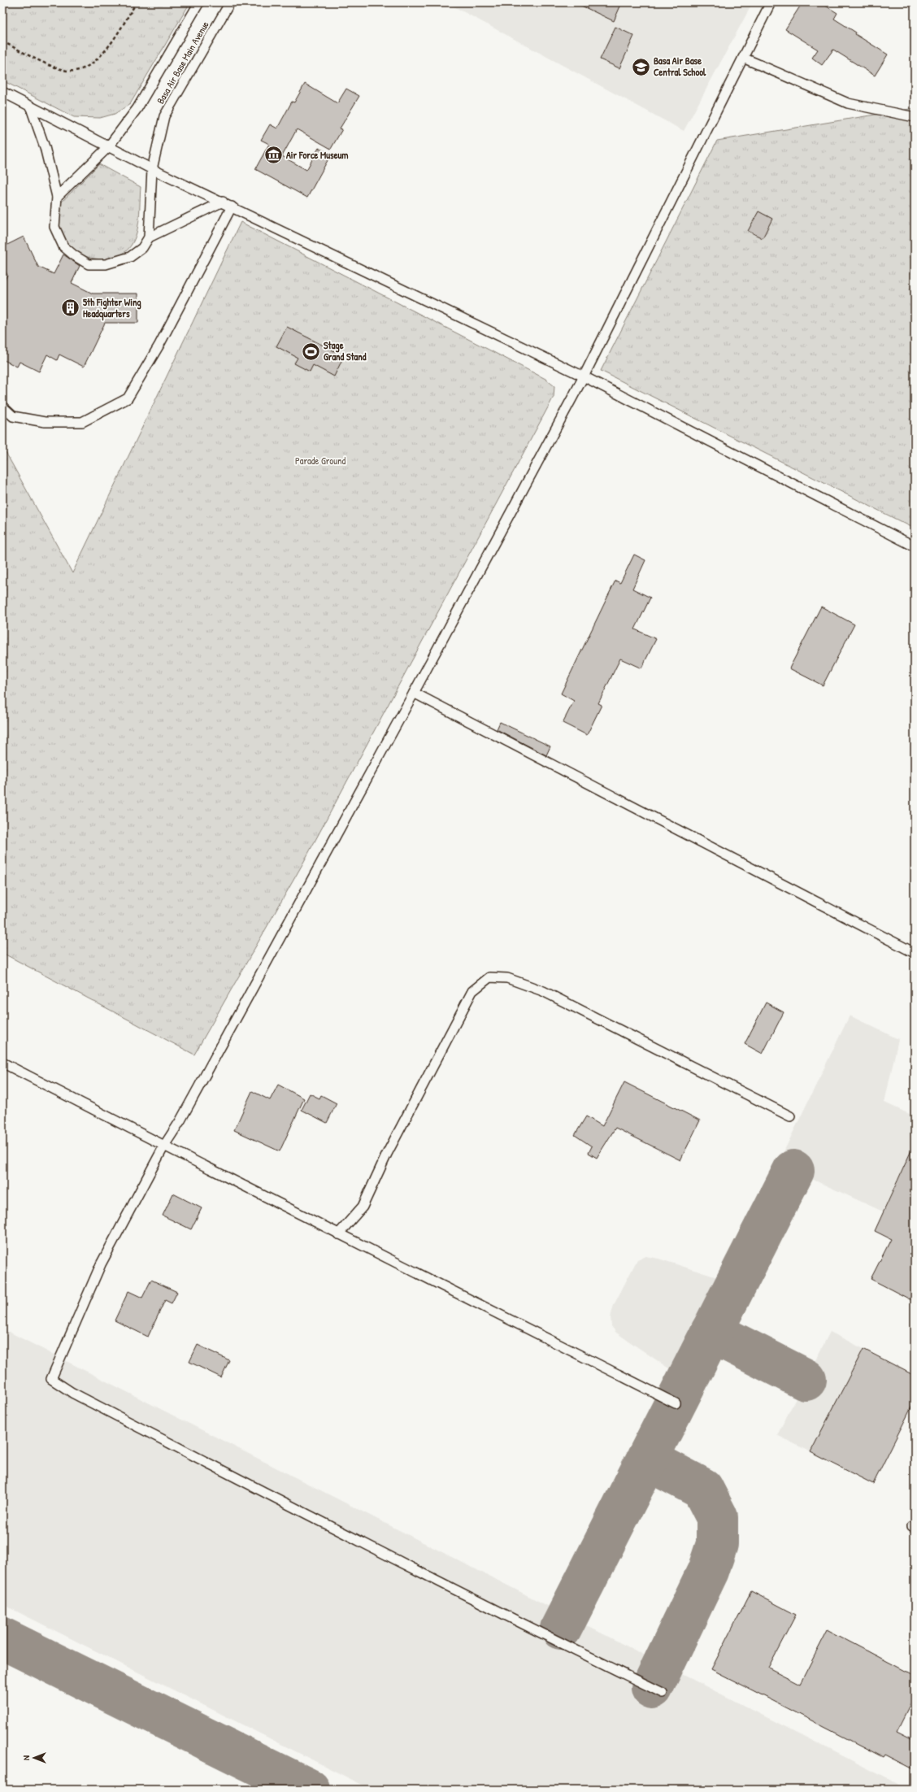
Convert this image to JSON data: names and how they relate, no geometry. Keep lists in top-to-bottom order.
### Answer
{
  "streets": {
    "lane": ["Basa Air Base Main Avenue"]
  },
  "parks": ["Parade Ground"],
  "places": {
    "school or university": ["Basa Air Base Central School"],
    "museum": ["Air Force Museum"],
    "building": ["5th Fighter Wing Headquarters"],
    "sports": ["Stage Grand Stand"]
  },
  "north": "left"
}
